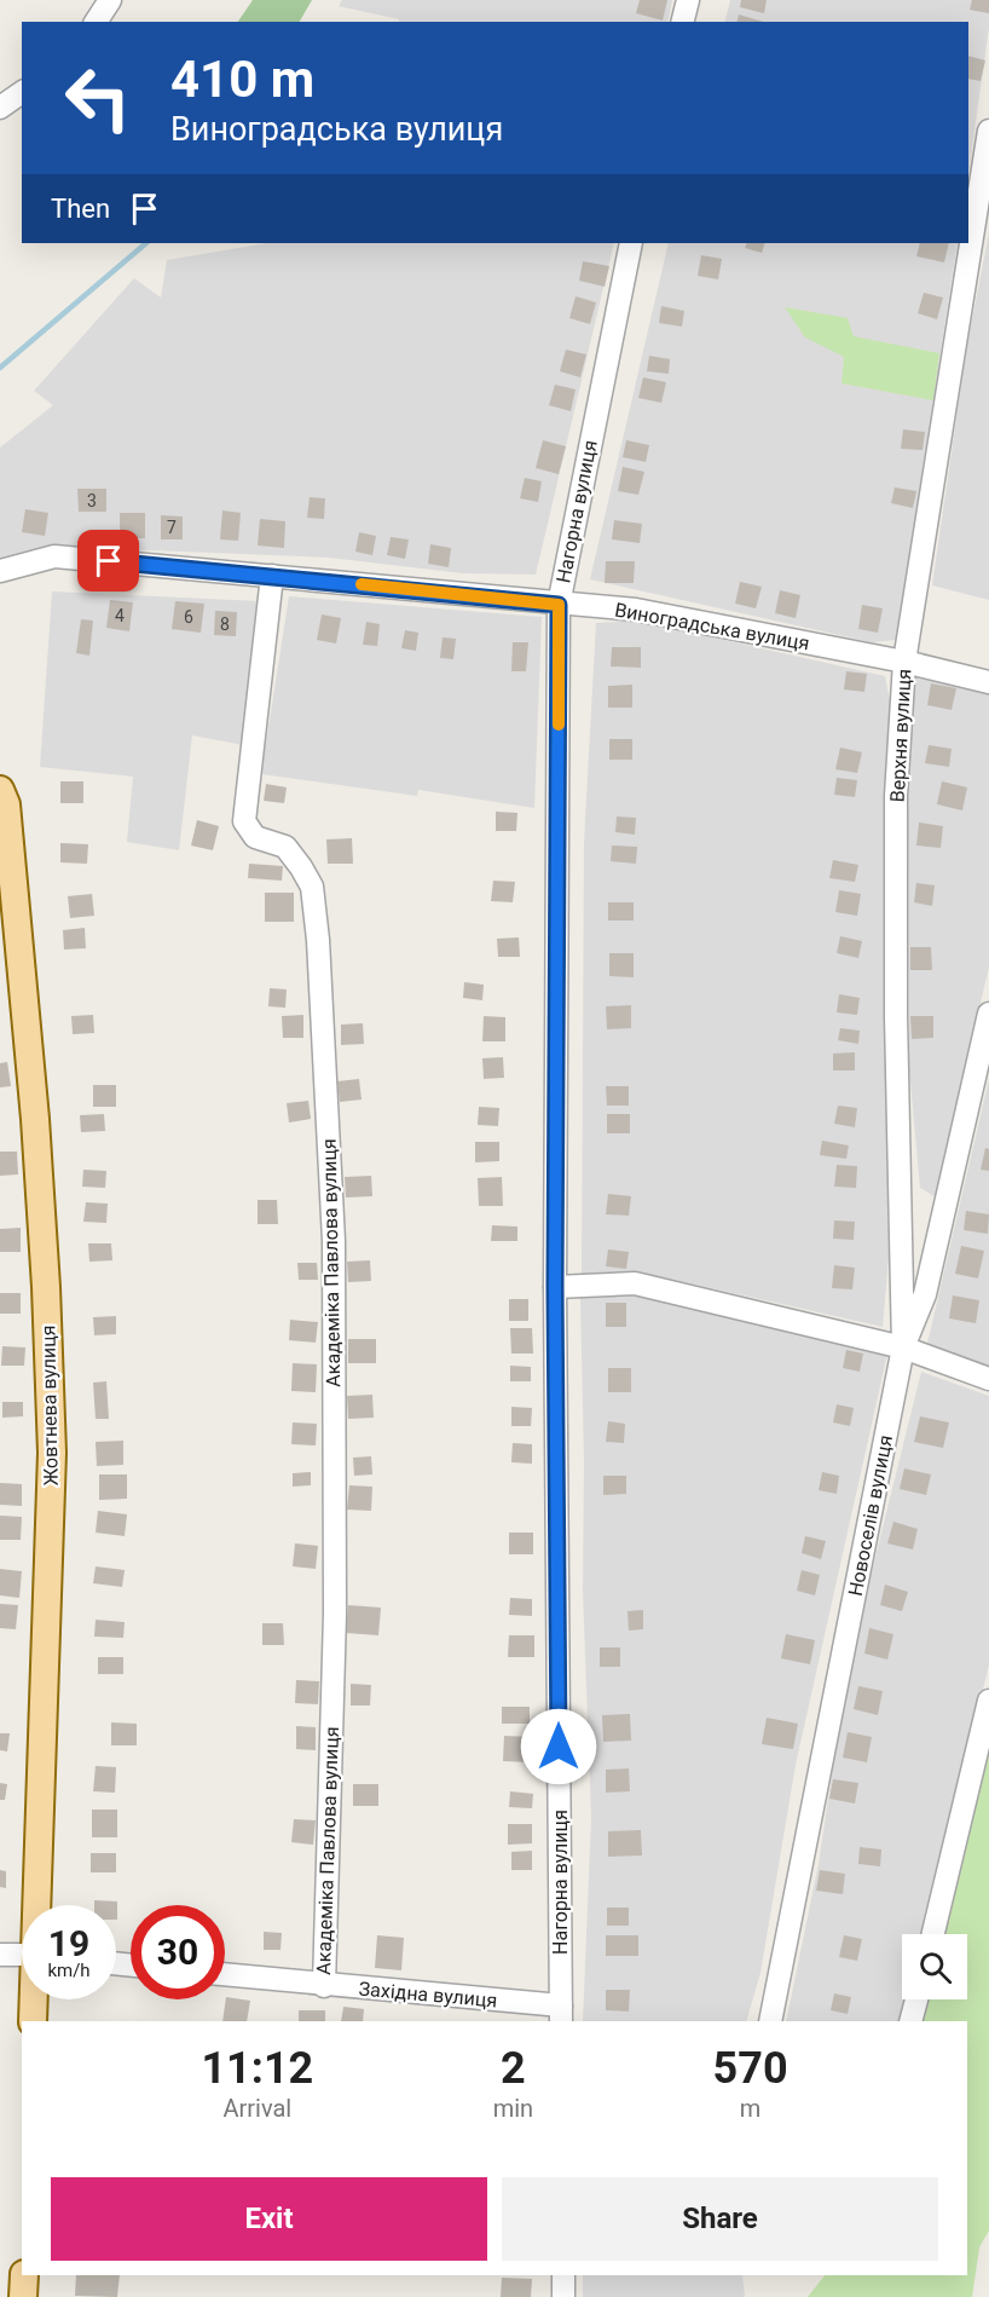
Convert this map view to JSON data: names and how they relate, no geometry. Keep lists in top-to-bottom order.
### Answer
{
  "streets": {
    "main road": ["Жовтнева вулиця"],
    "street": [
      "Нагорна вулиця",
      "Виноградська вулиця",
      "Верхня вулиця",
      "Академіка Павлова вулиця",
      "Новоселів вулиця",
      "Західна вулиця"
    ]
  },
  "crossings": [
    ["Нагорна вулиця", "Виноградська вулиця"],
    ["Нагорна вулиця", "Західна вулиця"],
    ["Виноградська вулиця", "Верхня вулиця"],
    ["Виноградська вулиця", "Академіка Павлова вулиця"],
    ["Верхня вулиця", "Новоселів вулиця"],
    ["Академіка Павлова вулиця", "Західна вулиця"]
  ],
  "house_numbers": [
    "3",
    "7",
    "4",
    "6",
    "8"
  ],
  "page": {
    "turn": ["410 m", "Виноградська вулиця"],
    "then": "Then",
    "speed": "19 km/h",
    "limit": "30",
    "eta": [
      "11:12",
      "Arrival",
      "2",
      "min",
      "570",
      "m"
    ],
    "buttons": ["Exit", "Share"]
  }
}
